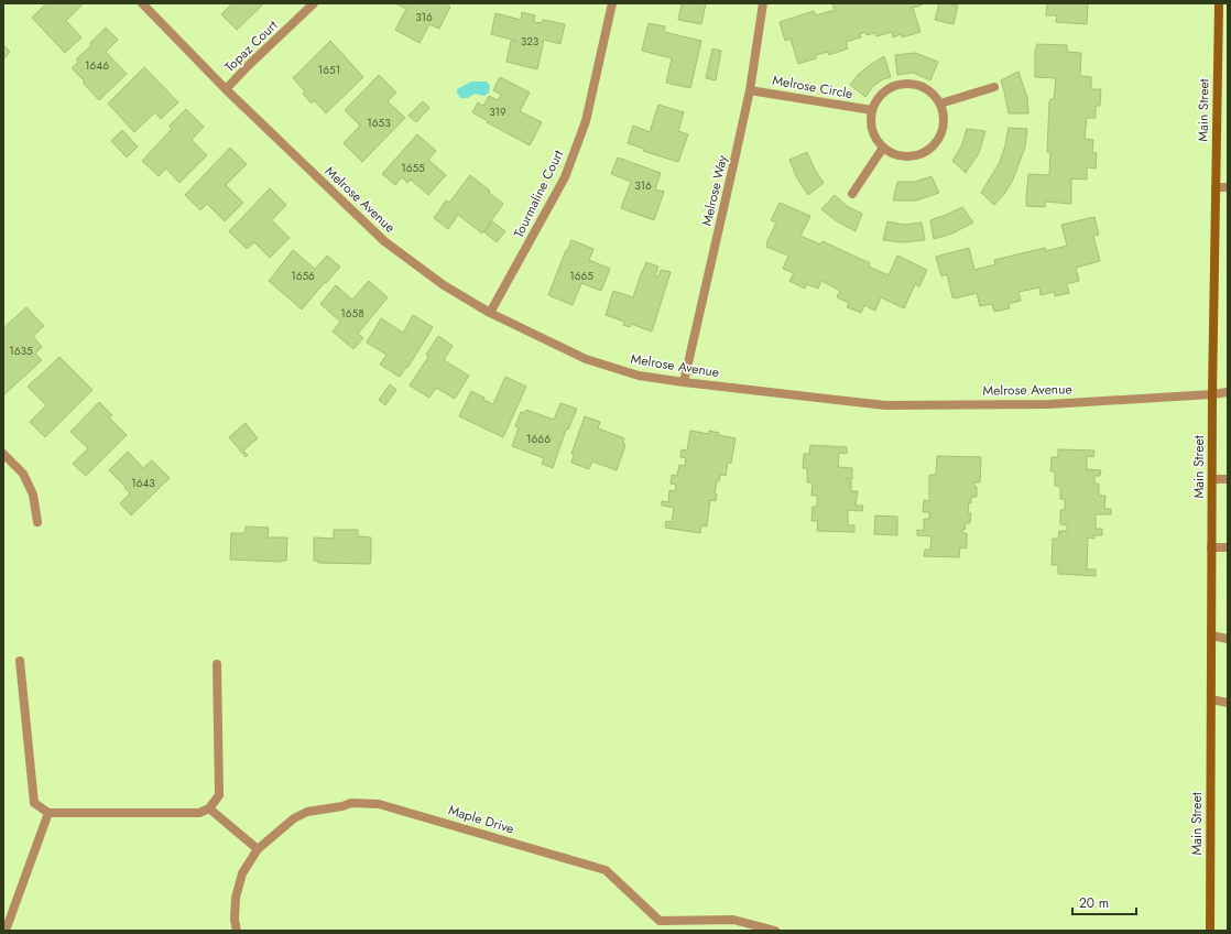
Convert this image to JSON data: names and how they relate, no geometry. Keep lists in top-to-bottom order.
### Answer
{
  "streets": {
    "main road": ["Main Street"],
    "street": [
      "Topaz Court",
      "Melrose Circle",
      "Melrose Way",
      "Tourmaline Court",
      "Melrose Avenue",
      "Maple Drive"
    ]
  },
  "crossings": [
    ["Topaz Court", "Melrose Avenue"],
    ["Melrose Circle", "Melrose Way"],
    ["Main Street", "Melrose Avenue"],
    ["Melrose Way", "Melrose Avenue"],
    ["Tourmaline Court", "Melrose Avenue"]
  ],
  "house_numbers": [
    "316",
    "323",
    "1646",
    "1651",
    "319",
    "1653",
    "1655",
    "316",
    "1656",
    "1665",
    "1658",
    "1635",
    "1666",
    "1643"
  ],
  "scale_bar": "20 m"
}
